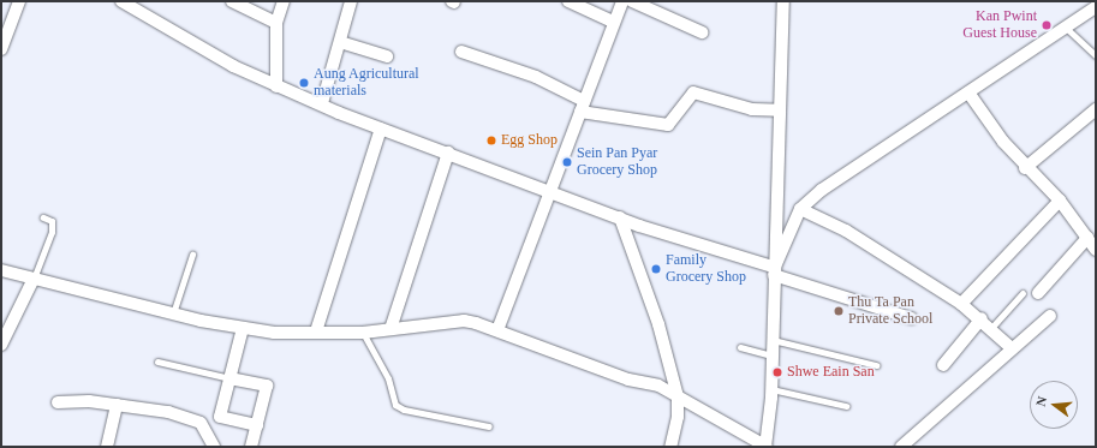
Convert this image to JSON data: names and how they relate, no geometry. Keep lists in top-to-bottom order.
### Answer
{
  "places": [
    "Kan Pwint Guest House",
    "Aung Agricultural materials",
    "Egg Shop",
    "Sein Pan Pyar Grocery Shop",
    "Family Grocery Shop",
    "Thu Ta Pan Private School",
    "Shwe Eain San"
  ],
  "north": "left"
}
